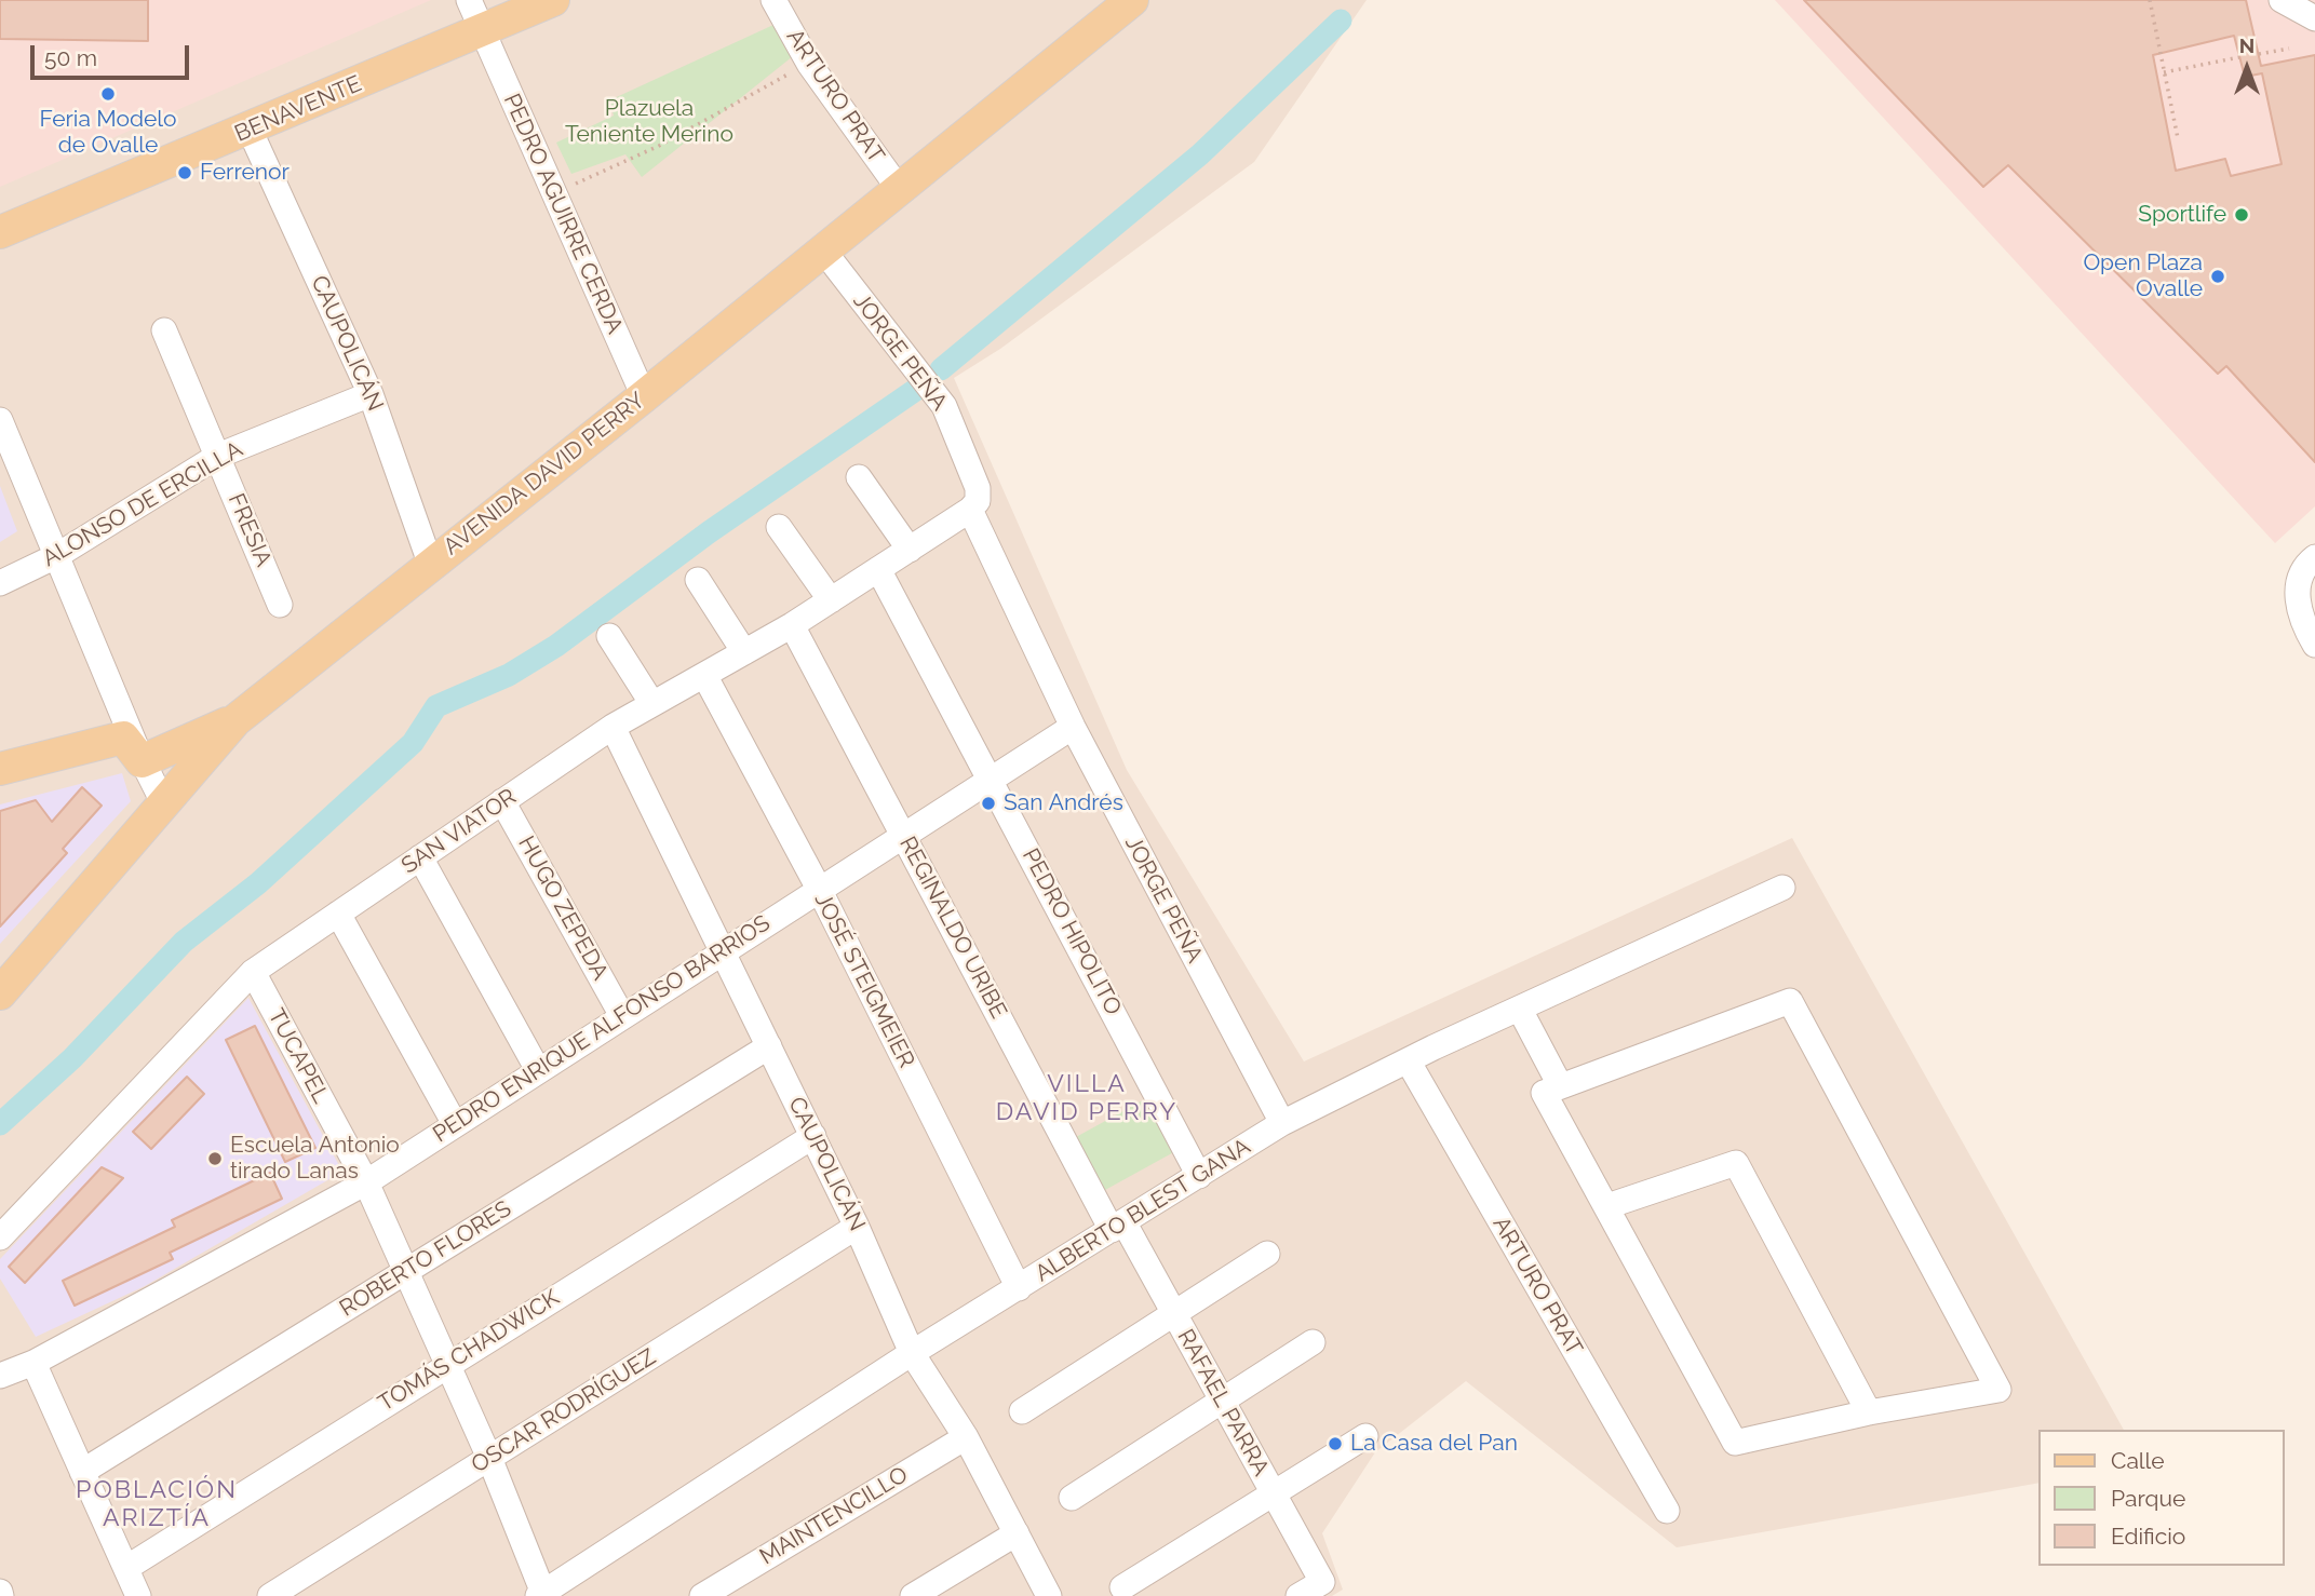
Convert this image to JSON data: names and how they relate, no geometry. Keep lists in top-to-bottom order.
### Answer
{
  "streets": {
    "main road": ["BENAVENTE", "AVENIDA DAVID PERRY"],
    "street": [
      "ARTURO PRAT",
      "PEDRO AGUIRRE CERDA",
      "CAUPOLICÁN",
      "JORGE PEÑA",
      "ALONSO DE ERCILLA",
      "FRESIA",
      "SAN VIATOR",
      "HUGO ZEPEDA",
      "REGINALDO URIBE",
      "PEDRO HIPOLITO",
      "JOSÉ STEIGMEIER",
      "PEDRO ENRIQUE ALFONSO BARRIOS",
      "TUCAPEL",
      "ALBERTO BLEST GANA",
      "ROBERTO FLORES",
      "TOMÁS CHADWICK",
      "RAFAEL PARRA",
      "OSCAR RODRÍGUEZ",
      "MAINTENCILLO"
    ]
  },
  "crossings": [
    ["ARTURO PRAT", "AVENIDA DAVID PERRY"],
    ["ARTURO PRAT", "ALBERTO BLEST GANA"],
    ["BENAVENTE", "PEDRO AGUIRRE CERDA"],
    ["BENAVENTE", "CAUPOLICÁN"],
    ["PEDRO AGUIRRE CERDA", "AVENIDA DAVID PERRY"],
    ["CAUPOLICÁN", "AVENIDA DAVID PERRY"],
    ["CAUPOLICÁN", "ALONSO DE ERCILLA"],
    ["CAUPOLICÁN", "SAN VIATOR"],
    ["CAUPOLICÁN", "PEDRO ENRIQUE ALFONSO BARRIOS"],
    ["CAUPOLICÁN", "ALBERTO BLEST GANA"],
    ["CAUPOLICÁN", "ROBERTO FLORES"],
    ["CAUPOLICÁN", "TOMÁS CHADWICK"],
    ["CAUPOLICÁN", "OSCAR RODRÍGUEZ"],
    ["CAUPOLICÁN", "MAINTENCILLO"],
    ["JORGE PEÑA", "AVENIDA DAVID PERRY"],
    ["JORGE PEÑA", "SAN VIATOR"],
    ["JORGE PEÑA", "PEDRO ENRIQUE ALFONSO BARRIOS"],
    ["JORGE PEÑA", "ALBERTO BLEST GANA"],
    ["ALONSO DE ERCILLA", "FRESIA"],
    ["SAN VIATOR", "HUGO ZEPEDA"],
    ["SAN VIATOR", "REGINALDO URIBE"],
    ["SAN VIATOR", "PEDRO HIPOLITO"],
    ["SAN VIATOR", "JOSÉ STEIGMEIER"],
    ["SAN VIATOR", "TUCAPEL"],
    ["HUGO ZEPEDA", "PEDRO ENRIQUE ALFONSO BARRIOS"],
    ["REGINALDO URIBE", "PEDRO ENRIQUE ALFONSO BARRIOS"],
    ["REGINALDO URIBE", "ALBERTO BLEST GANA"],
    ["REGINALDO URIBE", "RAFAEL PARRA"],
    ["PEDRO HIPOLITO", "PEDRO ENRIQUE ALFONSO BARRIOS"],
    ["PEDRO HIPOLITO", "ALBERTO BLEST GANA"],
    ["JOSÉ STEIGMEIER", "PEDRO ENRIQUE ALFONSO BARRIOS"],
    ["JOSÉ STEIGMEIER", "ALBERTO BLEST GANA"],
    ["PEDRO ENRIQUE ALFONSO BARRIOS", "TUCAPEL"],
    ["TUCAPEL", "ALBERTO BLEST GANA"],
    ["TUCAPEL", "ROBERTO FLORES"],
    ["TUCAPEL", "TOMÁS CHADWICK"],
    ["TUCAPEL", "OSCAR RODRÍGUEZ"],
    ["ALBERTO BLEST GANA", "RAFAEL PARRA"]
  ],
  "districts": ["VILLA DAVID PERRY", "POBLACIÓN ARIZTÍA"],
  "parks": ["Plazuela Teniente Merino"],
  "places": [
    "Feria Modelo de Ovalle",
    "Ferrenor",
    "Sportlife",
    "Open Plaza Ovalle",
    "San Andrés",
    "Escuela Antonio tirado Lanas",
    "La Casa del Pan"
  ],
  "legend": ["Calle", "Parque", "Edificio"],
  "scale_bar": "50 m",
  "north": "top"
}
